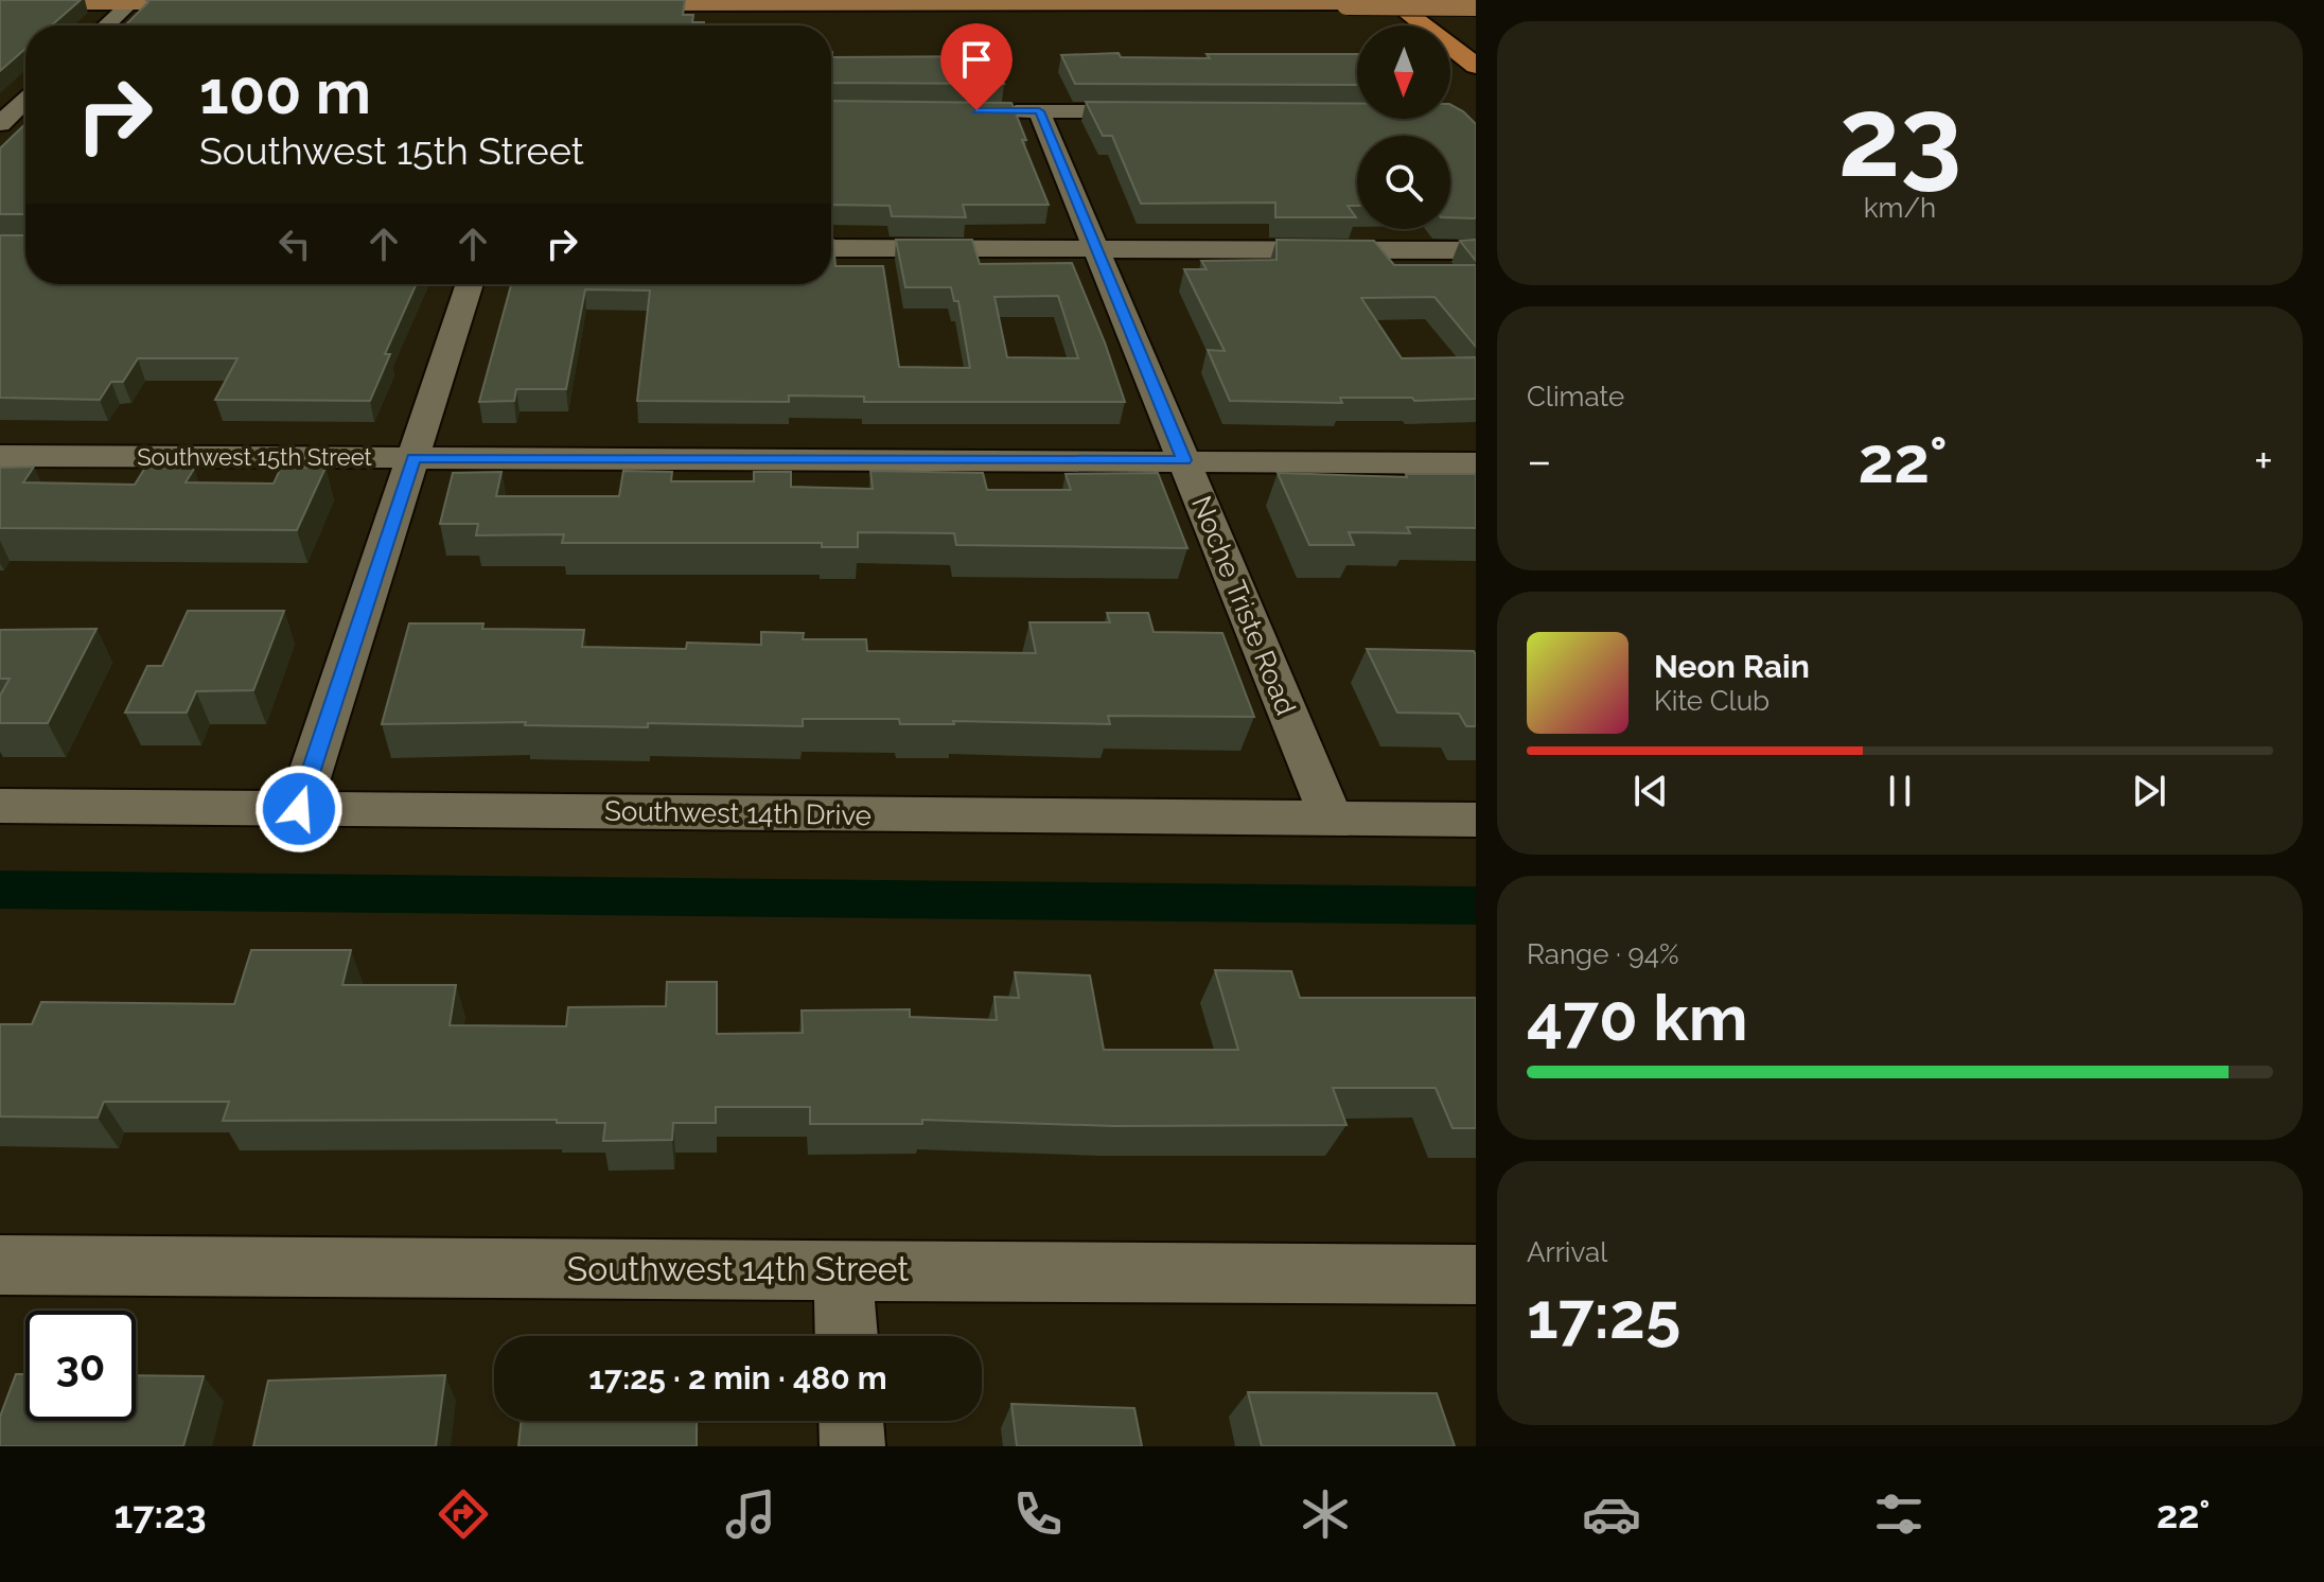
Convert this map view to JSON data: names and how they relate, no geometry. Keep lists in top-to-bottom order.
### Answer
{
  "streets": {
    "street": [
      "Southwest 15th Street",
      "Noche Triste Road",
      "Southwest 14th Drive",
      "Southwest 14th Street"
    ]
  },
  "crossings": [
    ["Southwest 15th Street", "Noche Triste Road"],
    ["Noche Triste Road", "Southwest 14th Drive"]
  ],
  "north": "bottom",
  "page": {
    "tile": [
      ["23", "km/h"],
      "Climate",
      ["Range · 94%", "470 km"],
      ["Arrival", "17:25"]
    ],
    "turn": ["100 m", "Southwest 15th Street"],
    "heat": ["−", "22°", "+"],
    "song": ["Neon Rain", "Kite Club"],
    "limit": "30",
    "trip": "17:25 · 2 min · 480 m",
    "tabs": ["17:23", "22°"]
  }
}
